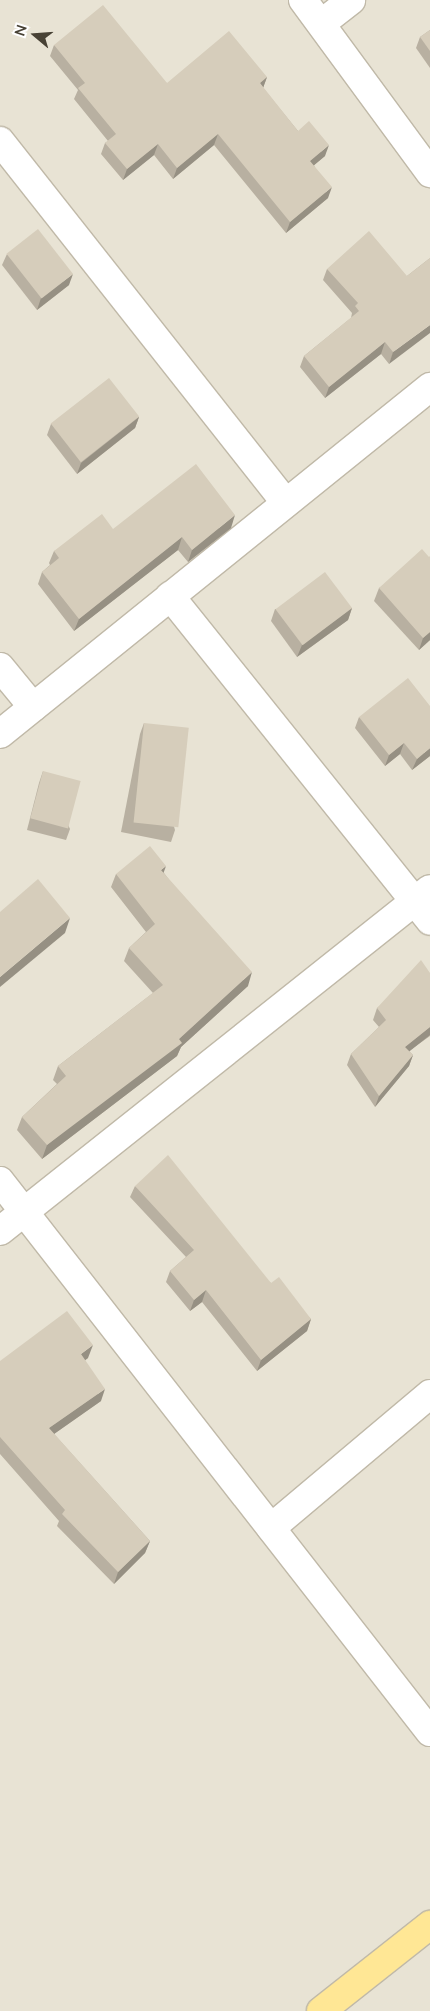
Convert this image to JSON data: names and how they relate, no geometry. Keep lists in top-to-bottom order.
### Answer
{
  "north": "left"
}
